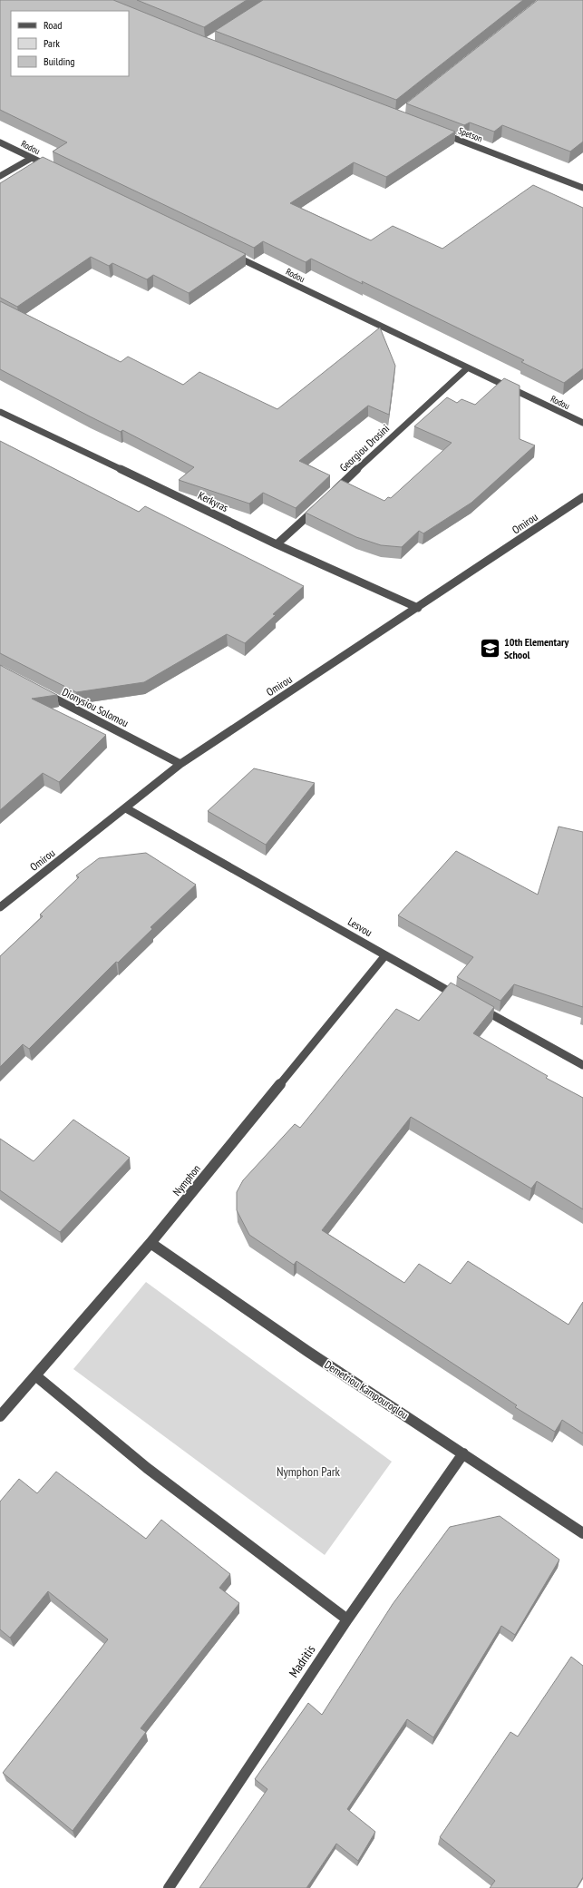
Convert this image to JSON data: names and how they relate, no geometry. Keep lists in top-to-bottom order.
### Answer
{
  "streets": {
    "street": [
      "Spetson",
      "Rodou",
      "Georgiou Drosini",
      "Kerkyras",
      "Omirou",
      "Dionysiou Solomou",
      "Lesvou",
      "Nymphon",
      "Demetriou Kampouroglou",
      "Madritis"
    ]
  },
  "crossings": [
    ["Rodou", "Georgiou Drosini"],
    ["Kerkyras", "Omirou"],
    ["Omirou", "Dionysiou Solomou"],
    ["Omirou", "Lesvou"],
    ["Lesvou", "Nymphon"],
    ["Nymphon", "Demetriou Kampouroglou"],
    ["Demetriou Kampouroglou", "Madritis"]
  ],
  "parks": ["Nymphon Park"],
  "places": {
    "school or university": ["10th Elementary School"]
  },
  "legend": ["Road", "Park", "Building"]
}
